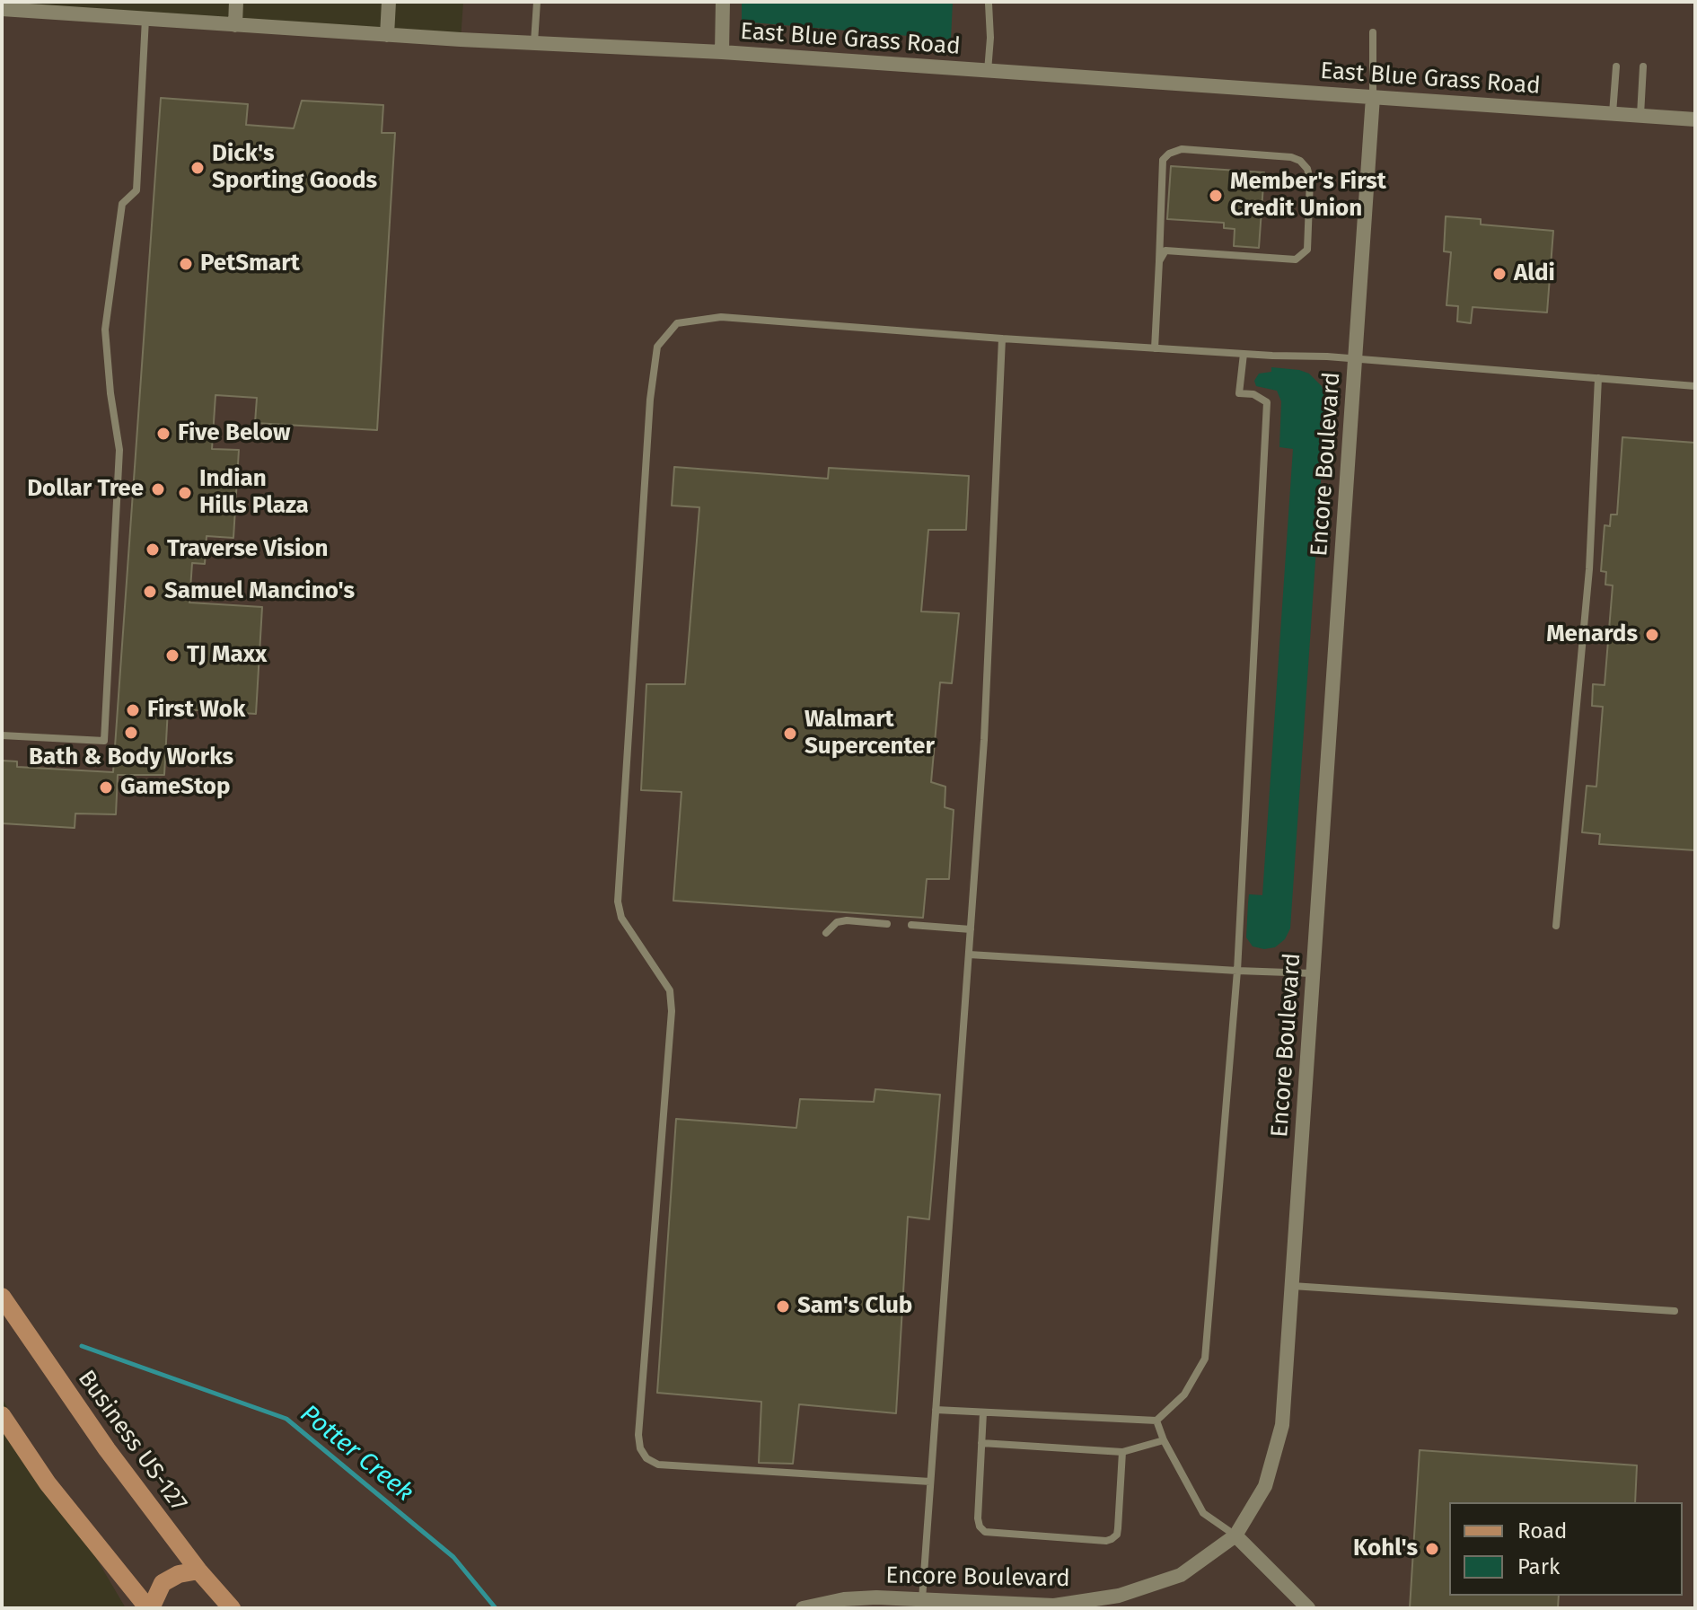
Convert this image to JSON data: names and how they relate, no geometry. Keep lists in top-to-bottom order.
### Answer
{
  "streets": {
    "main road": ["Business US-127"],
    "street": ["East Blue Grass Road", "Encore Boulevard"]
  },
  "crossings": [
    ["East Blue Grass Road", "Encore Boulevard"]
  ],
  "water": ["Potter Creek"],
  "places": [
    "Dick's Sporting Goods",
    "Member's First Credit Union",
    "PetSmart",
    "Aldi",
    "Five Below",
    "Dollar Tree",
    "Indian Hills Plaza",
    "Traverse Vision",
    "Samuel Mancino's",
    "Menards",
    "TJ Maxx",
    "First Wok",
    "Bath & Body Works",
    "Walmart Supercenter",
    "GameStop",
    "Sam's Club",
    "Kohl's"
  ],
  "legend": ["Road", "Park"]
}
